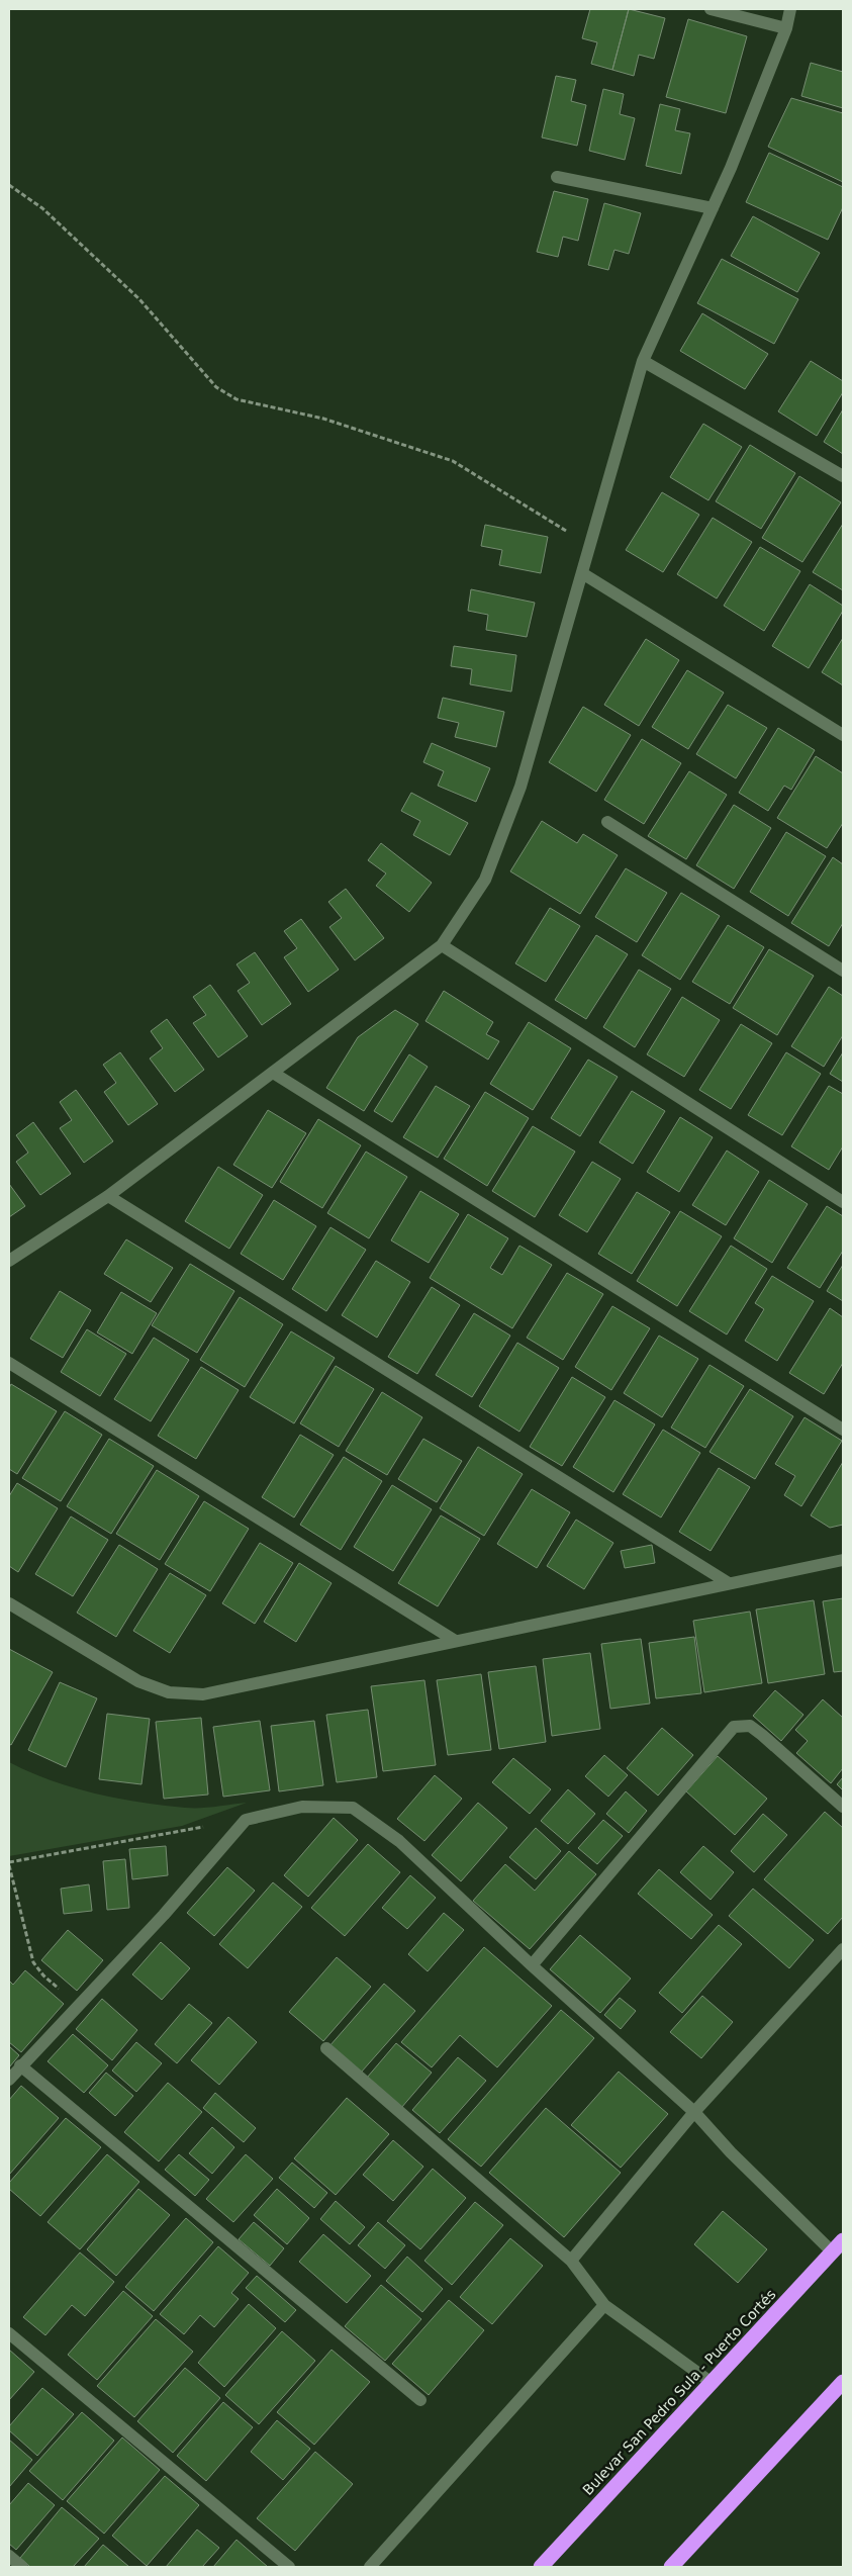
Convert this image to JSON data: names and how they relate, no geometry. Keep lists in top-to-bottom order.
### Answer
{
  "streets": {
    "highway": ["Bulevar San Pedro Sula - Puerto Cortés"]
  }
}
